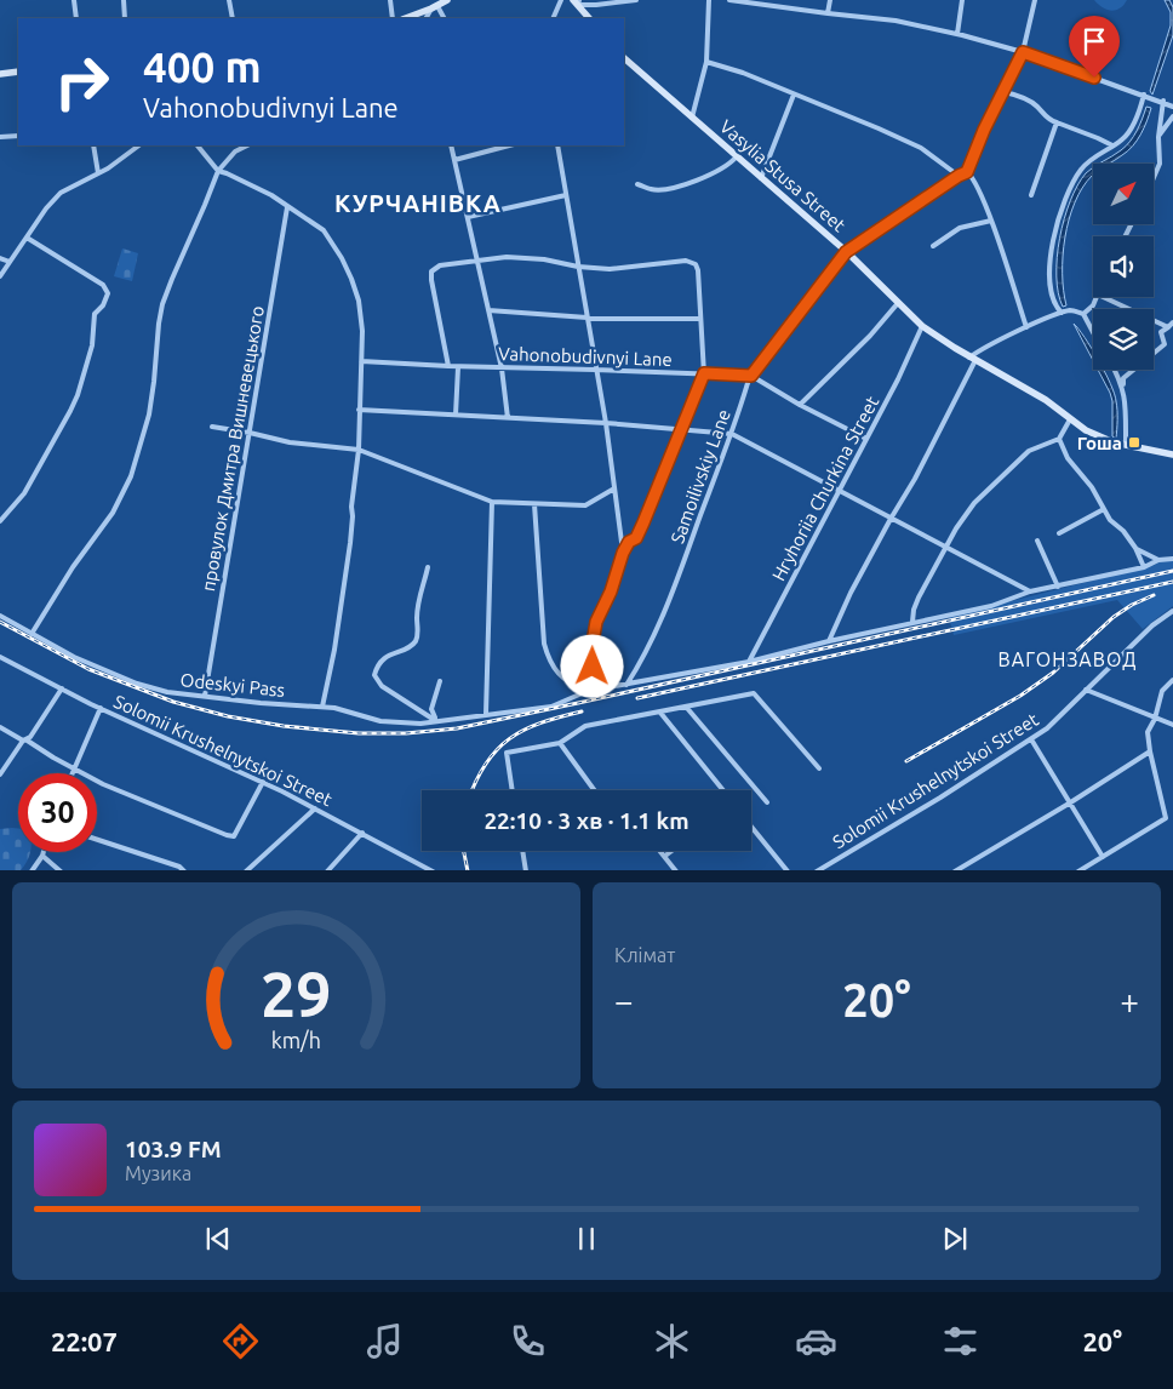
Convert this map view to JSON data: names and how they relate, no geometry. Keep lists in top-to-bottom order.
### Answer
{
  "streets": {
    "main road": ["Vasylia Stusa Street"],
    "street": [
      "Vahonobudivnyi Lane",
      "провулок Дмитра Вишневецького",
      "Samoilivskiy Lane",
      "Hryhoriia Churkina Street",
      "Odeskyi Pass",
      "Solomii Krushelnytskoi Street"
    ]
  },
  "crossings": [
    ["Vasylia Stusa Street", "Samoilivskiy Lane"],
    ["Vasylia Stusa Street", "Hryhoriia Churkina Street"],
    ["Vahonobudivnyi Lane", "Samoilivskiy Lane"],
    ["Vahonobudivnyi Lane", "Hryhoriia Churkina Street"],
    ["провулок Дмитра Вишневецького", "Odeskyi Pass"],
    ["Samoilivskiy Lane", "Odeskyi Pass"],
    ["Hryhoriia Churkina Street", "Odeskyi Pass"]
  ],
  "districts": ["КУРЧАНІВКА", "ВАГОНЗАВОД"],
  "places": {
    "transit": ["Гоша"]
  },
  "north": "top right",
  "page": {
    "turn": ["400 m", "Vahonobudivnyi Lane"],
    "limit": "30",
    "trip": "22:10 · 3 хв · 1.1 km",
    "tile": "Клімат",
    "heat": ["−", "20°", "+"],
    "song": ["103.9 FM", "Музика"],
    "tabs": ["22:07", "20°"],
    "gauge": ["29", "km/h"]
  }
}
